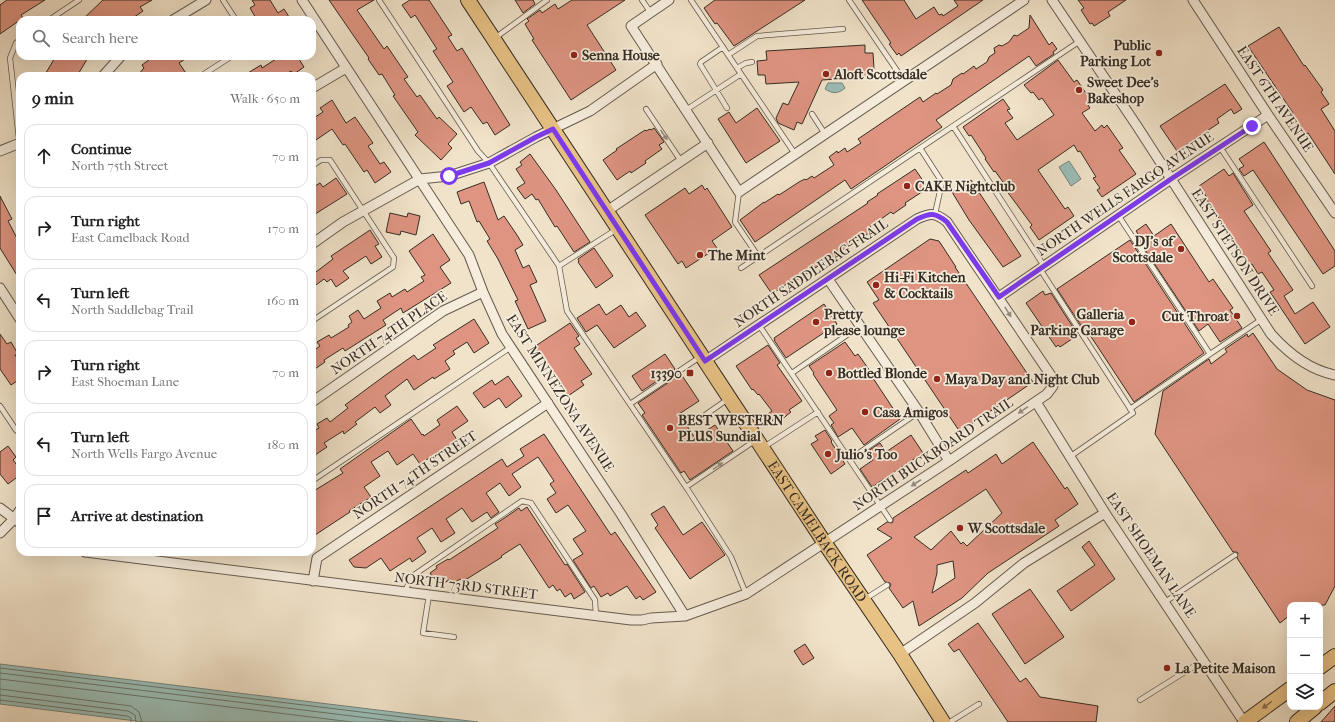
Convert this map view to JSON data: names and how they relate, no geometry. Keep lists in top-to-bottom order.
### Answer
{
  "streets": {
    "main road": ["EAST CAMELBACK ROAD"],
    "street": [
      "EAST 6TH AVENUE",
      "NORTH WELLS FARGO AVENUE",
      "EAST STETSON DRIVE",
      "NORTH SADDLEBAG TRAIL",
      "NORTH 74TH PLACE",
      "EAST MINNEZONA AVENUE",
      "NORTH BUCKBOARD TRAIL",
      "NORTH 74TH STREET",
      "EAST SHOEMAN LANE",
      "NORTH 73RD STREET"
    ]
  },
  "crossings": [
    ["EAST 6TH AVENUE", "NORTH WELLS FARGO AVENUE"],
    ["NORTH WELLS FARGO AVENUE", "EAST STETSON DRIVE"],
    ["NORTH WELLS FARGO AVENUE", "NORTH BUCKBOARD TRAIL"],
    ["NORTH SADDLEBAG TRAIL", "EAST CAMELBACK ROAD"],
    ["NORTH 74TH PLACE", "EAST MINNEZONA AVENUE"],
    ["EAST MINNEZONA AVENUE", "NORTH 74TH STREET"],
    ["EAST MINNEZONA AVENUE", "NORTH 73RD STREET"],
    ["NORTH BUCKBOARD TRAIL", "EAST CAMELBACK ROAD"],
    ["NORTH BUCKBOARD TRAIL", "EAST SHOEMAN LANE"],
    ["NORTH BUCKBOARD TRAIL", "NORTH 73RD STREET"],
    ["NORTH 74TH STREET", "NORTH 73RD STREET"],
    ["EAST CAMELBACK ROAD", "NORTH 73RD STREET"]
  ],
  "places": {
    "other": [
      "Public Parking Lot",
      "Senna House",
      "Aloft Scottsdale",
      "Sweet Dee's Bakeshop",
      "CAKE Nightclub",
      "DJ's of Scottsdale",
      "The Mint",
      "Hi-Fi Kitchen & Cocktails",
      "Cut Throat",
      "Pretty please lounge",
      "Galleria Parking Garage",
      "Bottled Blonde",
      "Maya Day and Night Club",
      "Casa Amigos",
      "BEST WESTERN PLUS Sundial",
      "Julio's Too",
      "W Scottsdale",
      "La Petite Maison"
    ],
    "transit": ["13390"]
  },
  "page": {
    "search": "Search here",
    "heading": ["9 min", "Walk · 650 m"],
    "list": [
      ["Continue", "North 75th Street", "70 m"],
      ["Turn right", "East Camelback Road", "170 m"],
      ["Turn left", "North Saddlebag Trail", "160 m"],
      ["Turn right", "East Shoeman Lane", "70 m"],
      ["Turn left", "North Wells Fargo Avenue", "180 m"],
      "Arrive at destination"
    ],
    "map_buttons": ["+", "−"]
  }
}
